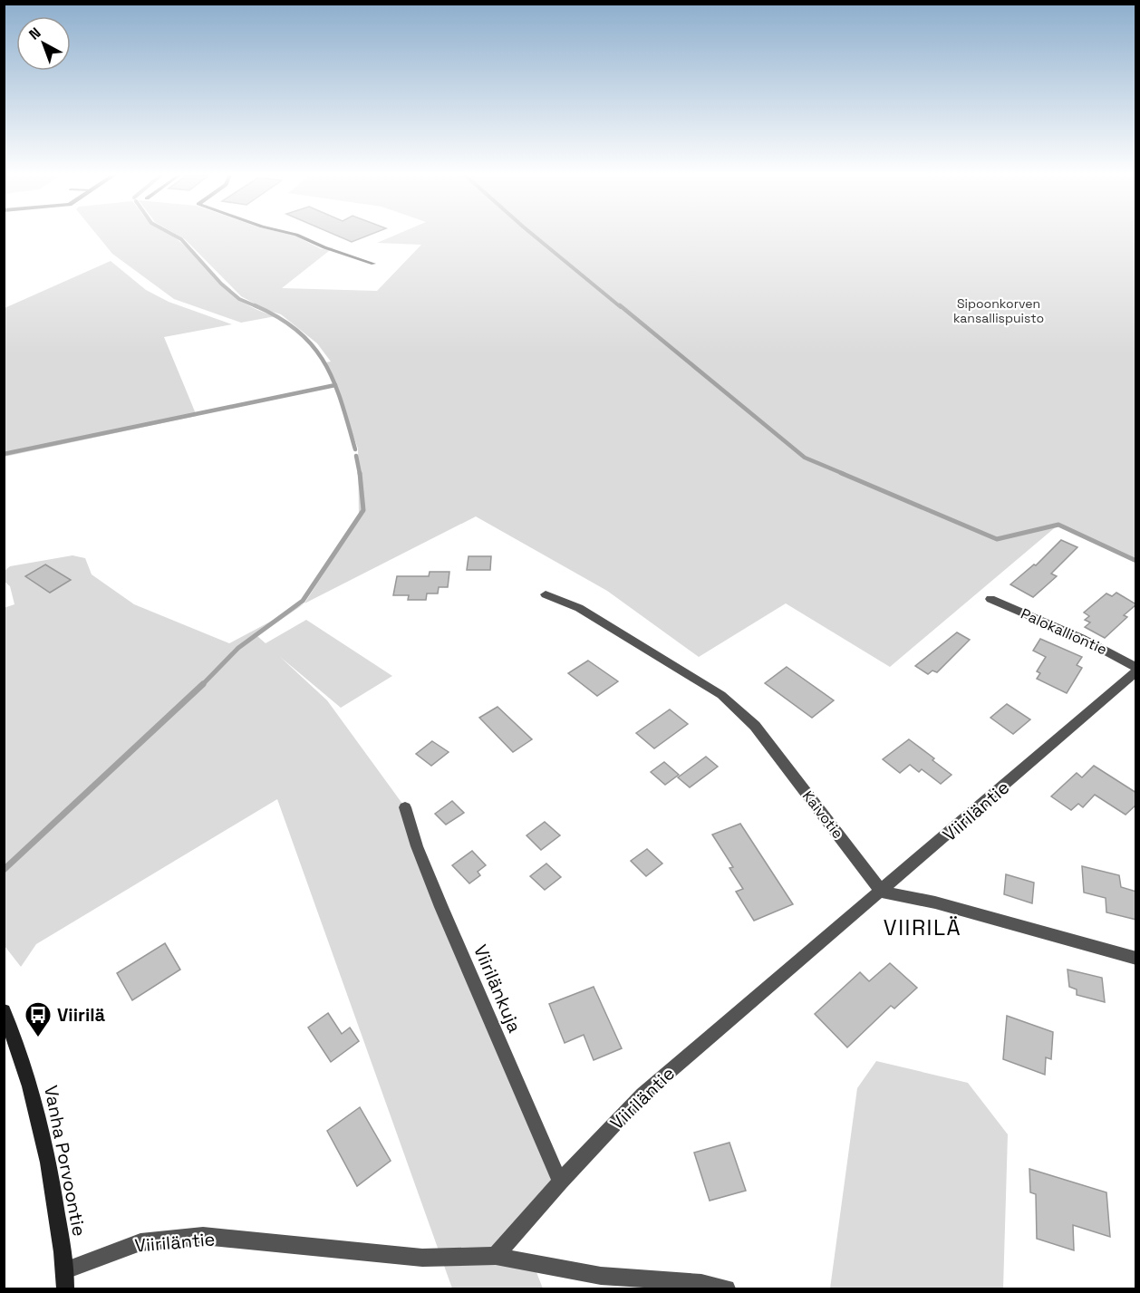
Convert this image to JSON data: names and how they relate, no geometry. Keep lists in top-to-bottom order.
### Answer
{
  "streets": {
    "street": [
      "Palokalliontie",
      "Viiriläntie",
      "Kaivotie",
      "Viirilänkuja",
      "Vanha Porvoontie"
    ]
  },
  "crossings": [
    ["Palokalliontie", "Viiriläntie"],
    ["Viiriläntie", "Kaivotie"],
    ["Viiriläntie", "Viirilänkuja"],
    ["Viiriläntie", "Vanha Porvoontie"]
  ],
  "districts": ["VIIRILÄ"],
  "parks": ["Sipoonkorven kansallispuisto"],
  "places": {
    "bus stop": ["Viirilä"]
  },
  "north": "top left"
}
